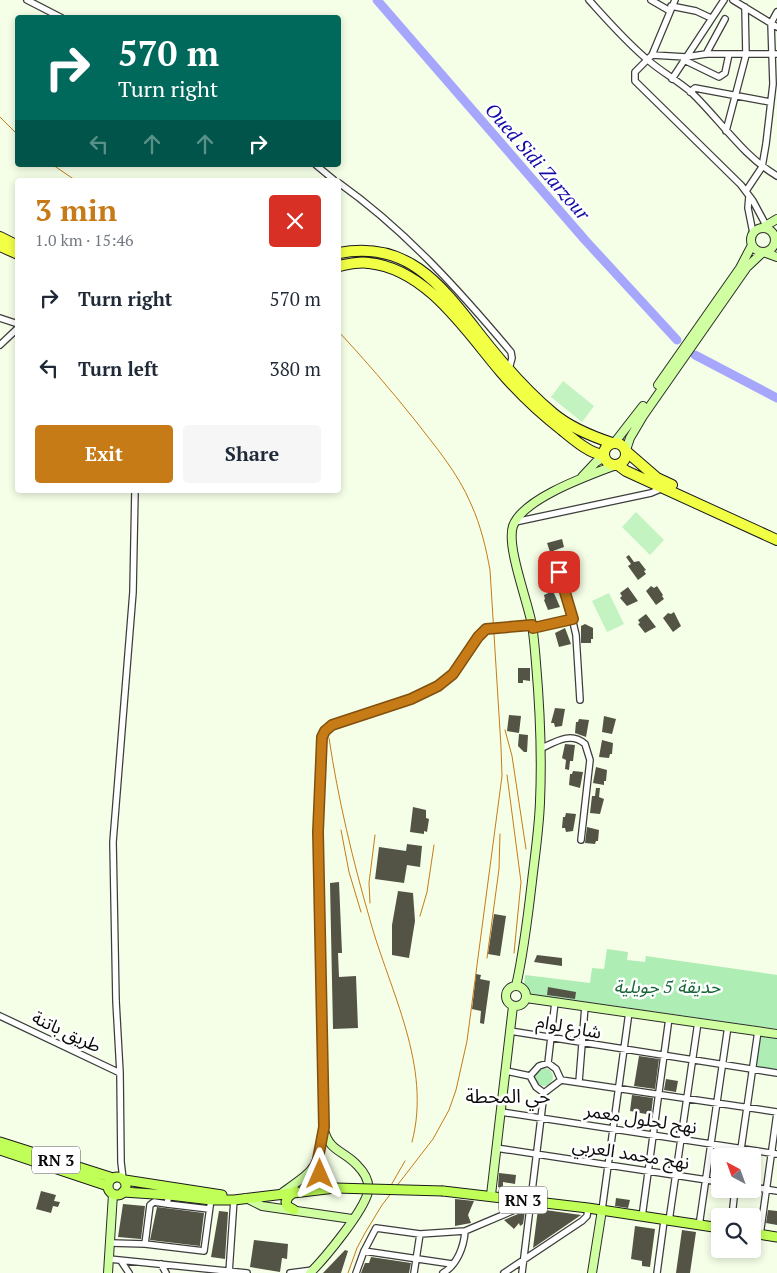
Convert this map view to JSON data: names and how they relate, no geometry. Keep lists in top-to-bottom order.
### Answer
{
  "streets": {
    "main road": ["RN 3"],
    "street": [
      "شارع لوام",
      "طريق باتنة",
      "نهج لحلول معمر",
      "نهج محمد العربي"
    ]
  },
  "districts": ["حي المحطة"],
  "water": ["Oued Sidi Zarzour"],
  "parks": ["حديقة 5 جويلية"],
  "north": "top left",
  "page": {
    "turn": ["570 m", "Turn right"],
    "heading": ["3 min", "1.0 km · 15:46"],
    "list": [
      {
        "name": "Turn right",
        "value": "570 m"
      },
      {
        "name": "Turn left",
        "value": "380 m"
      }
    ],
    "buttons": ["Exit", "Share"]
  }
}
